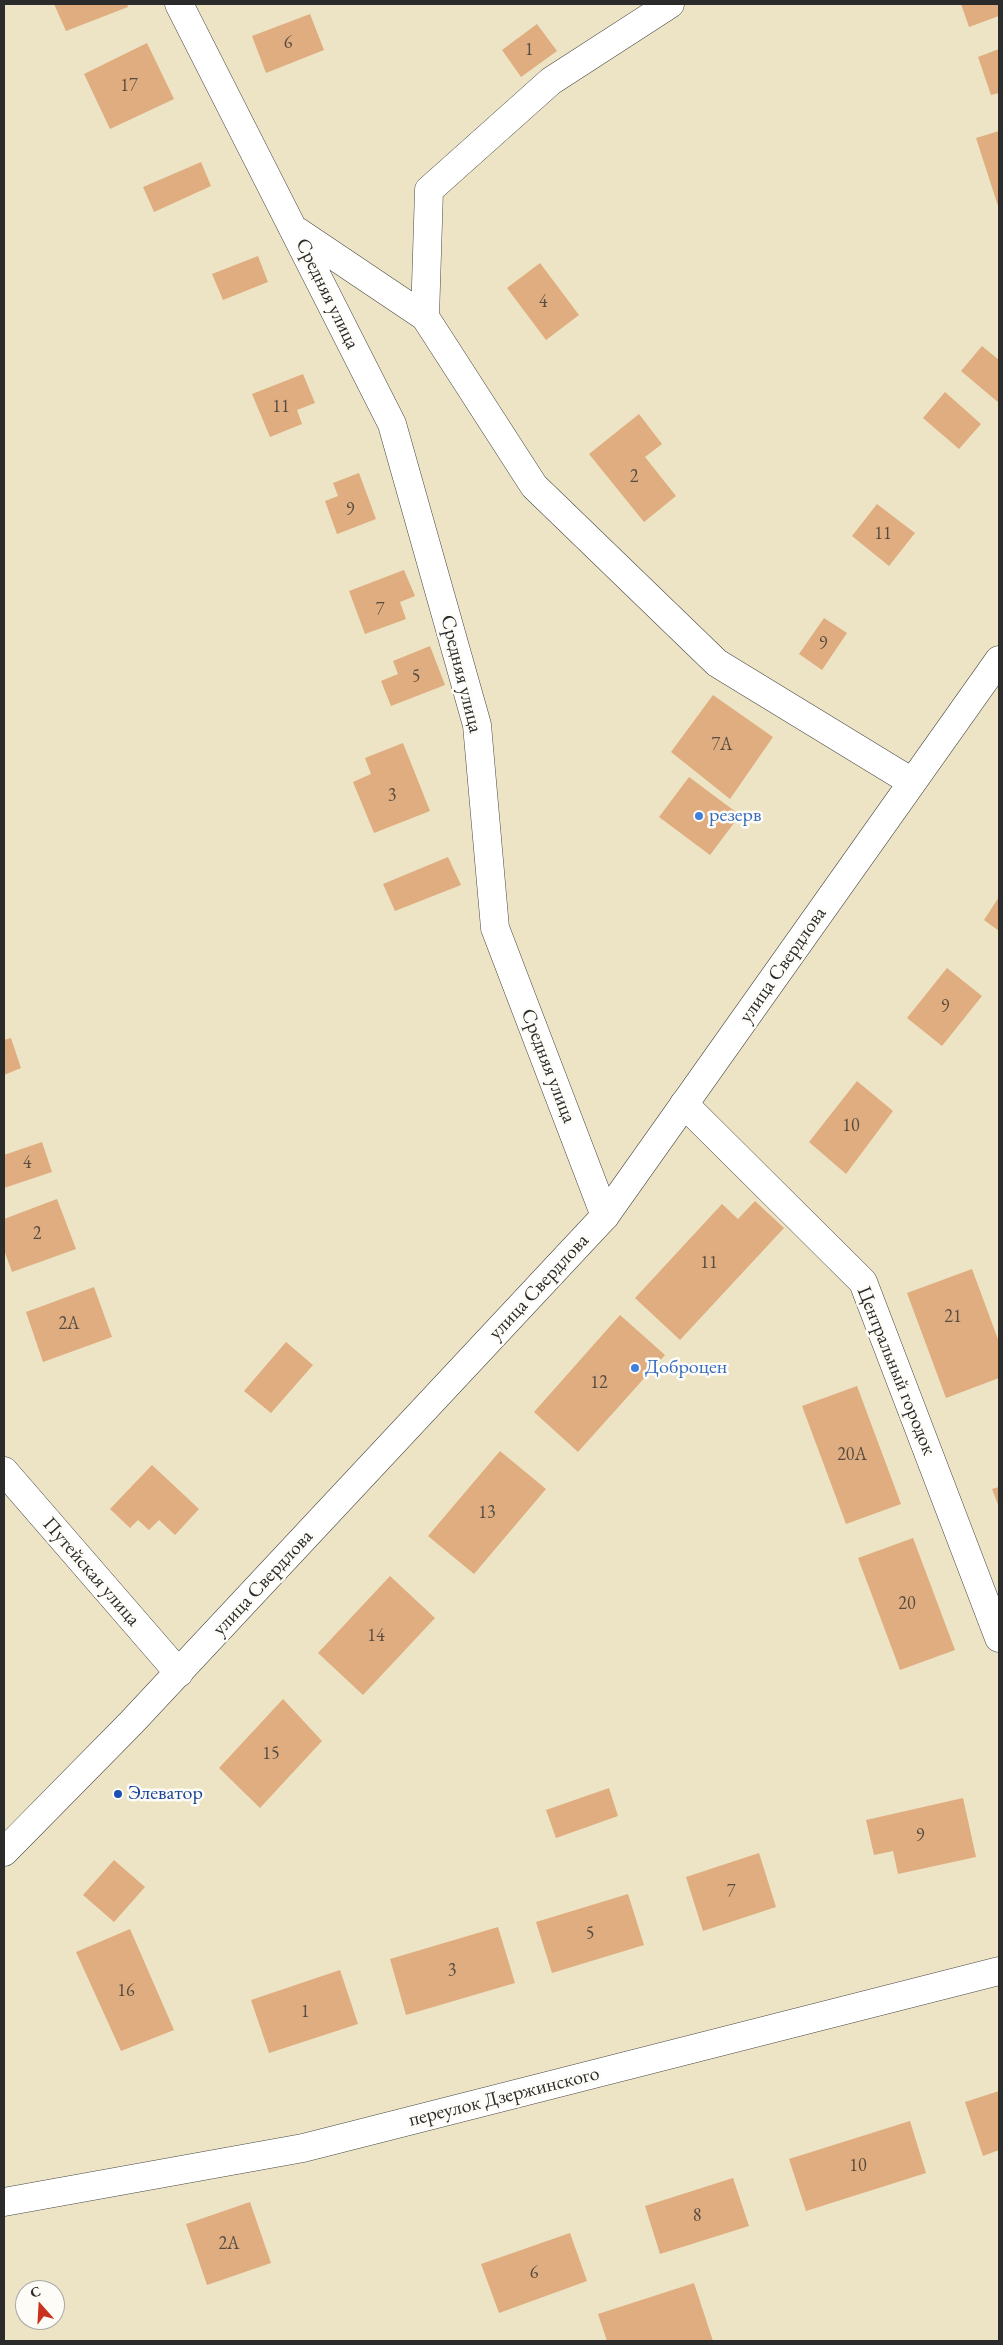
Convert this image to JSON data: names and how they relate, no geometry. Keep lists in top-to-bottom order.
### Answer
{
  "streets": {
    "street": [
      "Средняя улица",
      "улица Свердлова",
      "Центральный городок",
      "Путейская улица",
      "переулок Дзержинского"
    ]
  },
  "crossings": [
    ["Средняя улица", "улица Свердлова"],
    ["улица Свердлова", "Центральный городок"],
    ["улица Свердлова", "Путейская улица"]
  ],
  "places": ["резерв", "Доброцен", "Элеватор"],
  "house_numbers": [
    "6",
    "1",
    "17",
    "4",
    "11",
    "2",
    "9",
    "11",
    "7",
    "9",
    "5",
    "7А",
    "3",
    "9",
    "10",
    "4",
    "2",
    "11",
    "21",
    "2А",
    "12",
    "20А",
    "13",
    "20",
    "14",
    "15",
    "9",
    "7",
    "5",
    "3",
    "16",
    "1",
    "10",
    "8",
    "2А",
    "6"
  ],
  "north": "top"
}
